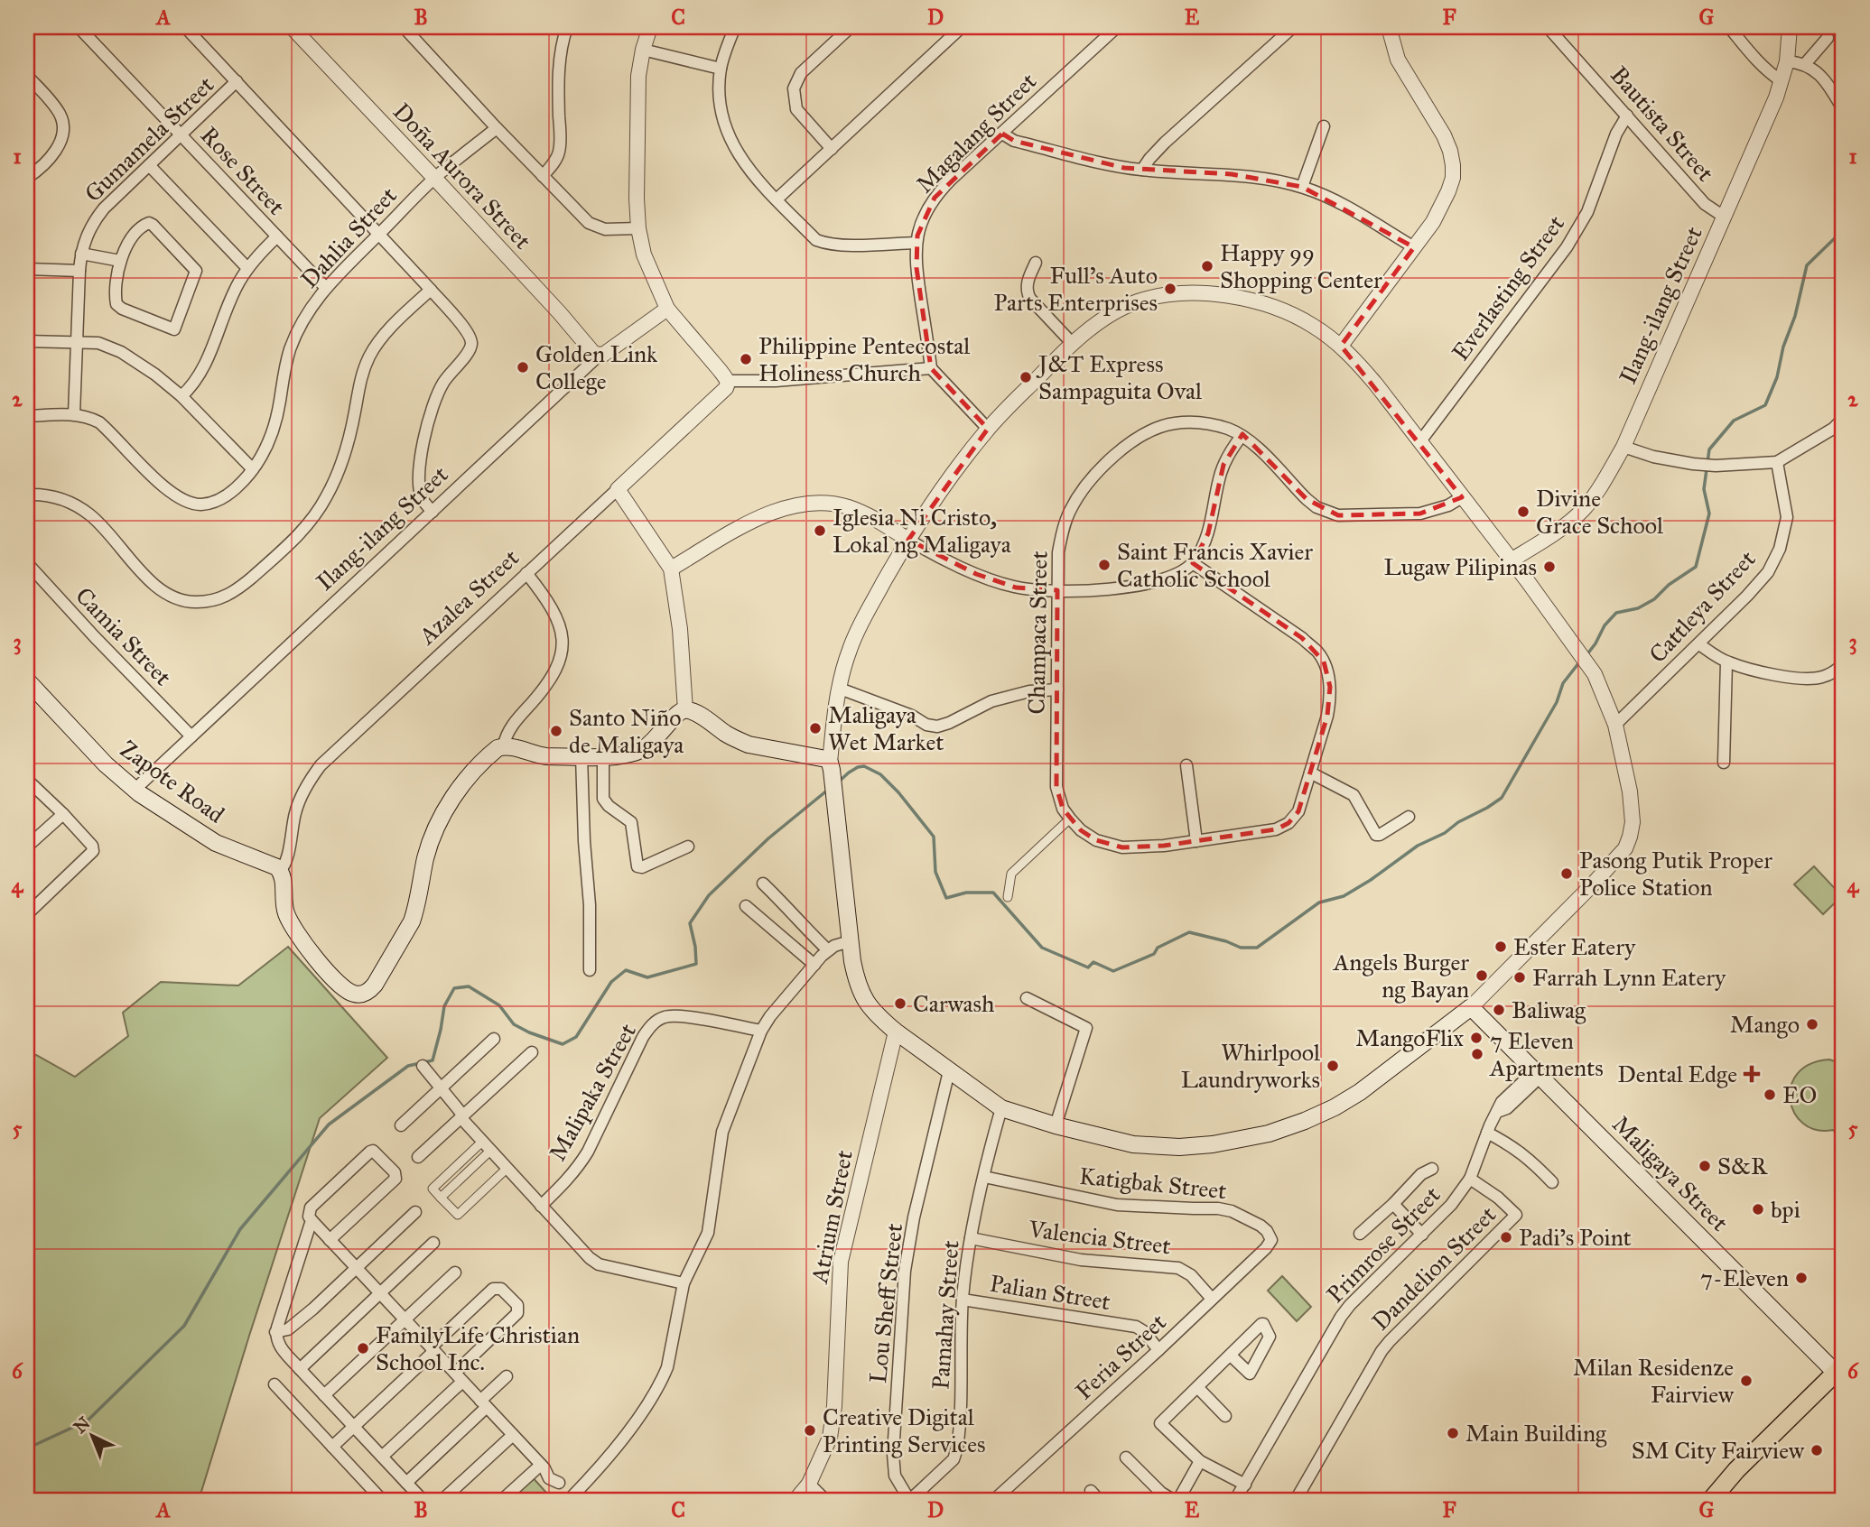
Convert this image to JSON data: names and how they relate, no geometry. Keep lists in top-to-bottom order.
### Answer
{
  "streets": {
    "main road": ["Zapote Road", "Maligaya Street"],
    "street": [
      "Bautista Street",
      "Magalang Street",
      "Gumamela Street",
      "Rose Street",
      "Doña Aurora Street",
      "Dahlia Street",
      "Everlasting Street",
      "Ilang-ilang Street",
      "Azalea Street",
      "Cattleya Street",
      "Champaca Street",
      "Camia Street",
      "Malipaka Street",
      "Katigbak Street",
      "Atrium Street",
      "Valencia Street",
      "Primrose Street",
      "Dandelion Street",
      "Palian Street",
      "Lou Sheff Street",
      "Pamahay Street",
      "Feria Street"
    ]
  },
  "crossings": [
    ["Bautista Street", "Everlasting Street"],
    ["Bautista Street", "Ilang-ilang Street"],
    ["Gumamela Street", "Rose Street"],
    ["Gumamela Street", "Dahlia Street"],
    ["Rose Street", "Dahlia Street"],
    ["Doña Aurora Street", "Dahlia Street"],
    ["Doña Aurora Street", "Ilang-ilang Street"],
    ["Ilang-ilang Street", "Camia Street"],
    ["Ilang-ilang Street", "Zapote Road"],
    ["Azalea Street", "Zapote Road"],
    ["Maligaya Street", "Primrose Street"],
    ["Katigbak Street", "Pamahay Street"],
    ["Katigbak Street", "Feria Street"],
    ["Valencia Street", "Pamahay Street"],
    ["Valencia Street", "Feria Street"],
    ["Primrose Street", "Dandelion Street"],
    ["Palian Street", "Pamahay Street"],
    ["Palian Street", "Feria Street"],
    ["Lou Sheff Street", "Pamahay Street"]
  ],
  "places": {
    "other": [
      "Happy 99 Shopping Center",
      "Full's Auto Parts Enterprises",
      "Philippine Pentecostal Holiness Church",
      "Golden Link College",
      "J&T Express Sampaguita Oval",
      "Divine Grace School",
      "Iglesia Ni Cristo, Lokal ng Maligaya",
      "Saint Francis Xavier Catholic School",
      "Lugaw Pilipinas",
      "Maligaya Wet Market",
      "Santo Niño de Maligaya",
      "Pasong Putik Proper Police Station",
      "Ester Eatery",
      "Angels Burger ng Bayan",
      "Farrah Lynn Eatery",
      "Carwash",
      "Baliwag",
      "Mango",
      "MangoFlix",
      "7 Eleven Apartments",
      "Whirlpool Laundryworks",
      "EO",
      "S&R",
      "bpi",
      "Padi's Point",
      "7-Eleven",
      "FamilyLife Christian School Inc.",
      "Milan Residenze Fairview",
      "Creative Digital Printing Services",
      "Main Building",
      "SM City Fairview"
    ],
    "health": ["Dental Edge"]
  },
  "north": "top left",
  "grid": {
    "columns": [
      "A",
      "B",
      "C",
      "D",
      "E",
      "F",
      "G"
    ],
    "rows": [
      "1",
      "2",
      "3",
      "4",
      "5",
      "6"
    ]
  }
}
